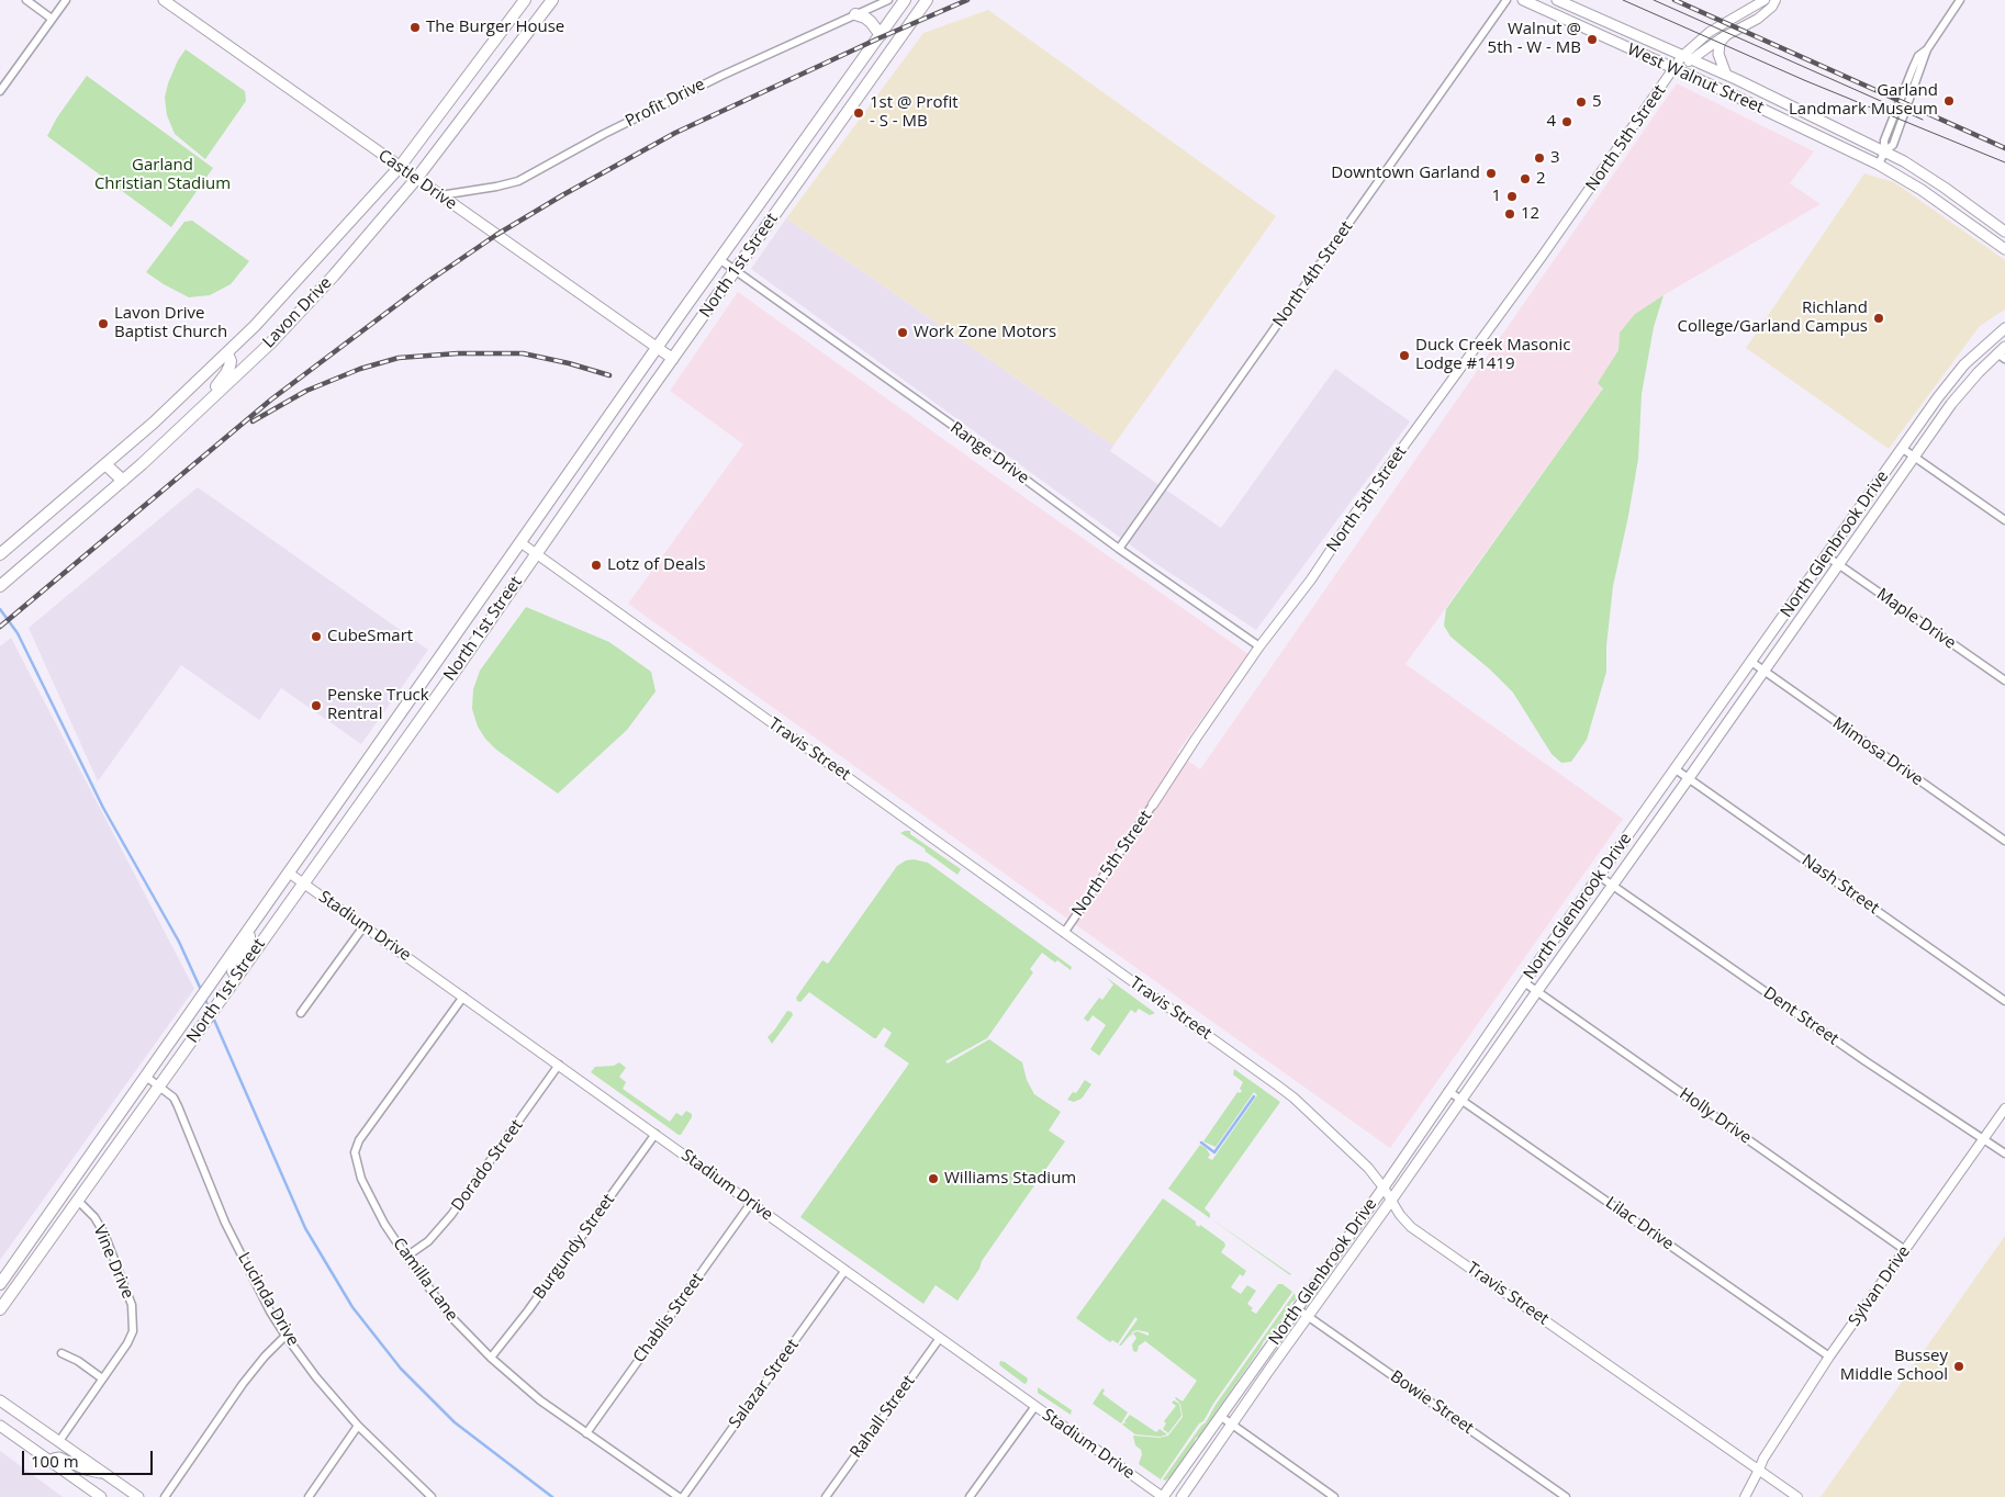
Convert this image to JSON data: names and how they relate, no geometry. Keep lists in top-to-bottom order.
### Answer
{
  "streets": {
    "main road": [
      "West Walnut Street",
      "Castle Drive",
      "North 1st Street",
      "Lavon Drive",
      "North Glenbrook Drive"
    ],
    "street": [
      "Profit Drive",
      "North 5th Street",
      "North 4th Street",
      "Range Drive",
      "Maple Drive",
      "Travis Street",
      "Mimosa Drive",
      "Nash Street",
      "Stadium Drive",
      "Dent Street",
      "Holly Drive",
      "Dorado Street",
      "Lilac Drive",
      "Burgundy Street",
      "Vine Drive",
      "Camilla Lane",
      "Sylvan Drive",
      "Lucinda Drive",
      "Chablis Street",
      "Salazar Street",
      "Bowie Street",
      "Rahall Street"
    ]
  },
  "crossings": [
    ["West Walnut Street", "North 5th Street"],
    ["Profit Drive", "Castle Drive"],
    ["North 5th Street", "Range Drive"],
    ["North 5th Street", "Travis Street"],
    ["Castle Drive", "North 1st Street"],
    ["Castle Drive", "Lavon Drive"],
    ["North 1st Street", "Range Drive"],
    ["North 1st Street", "Travis Street"],
    ["North 1st Street", "Stadium Drive"],
    ["North 1st Street", "Vine Drive"],
    ["North 1st Street", "Lucinda Drive"],
    ["North 4th Street", "Range Drive"],
    ["North Glenbrook Drive", "Maple Drive"],
    ["North Glenbrook Drive", "Travis Street"],
    ["North Glenbrook Drive", "Mimosa Drive"],
    ["North Glenbrook Drive", "Nash Street"],
    ["North Glenbrook Drive", "Stadium Drive"],
    ["North Glenbrook Drive", "Dent Street"],
    ["North Glenbrook Drive", "Holly Drive"],
    ["North Glenbrook Drive", "Lilac Drive"],
    ["North Glenbrook Drive", "Bowie Street"],
    ["Travis Street", "Sylvan Drive"],
    ["Stadium Drive", "Dorado Street"],
    ["Stadium Drive", "Burgundy Street"],
    ["Stadium Drive", "Camilla Lane"],
    ["Stadium Drive", "Chablis Street"],
    ["Stadium Drive", "Salazar Street"],
    ["Stadium Drive", "Rahall Street"],
    ["Dent Street", "Sylvan Drive"],
    ["Holly Drive", "Sylvan Drive"],
    ["Dorado Street", "Camilla Lane"],
    ["Lilac Drive", "Sylvan Drive"],
    ["Burgundy Street", "Camilla Lane"],
    ["Camilla Lane", "Chablis Street"]
  ],
  "parks": ["Garland Christian Stadium"],
  "places": [
    "The Burger House",
    "Walnut @ 5th - W - MB",
    "Garland Landmark Museum",
    "5",
    "1st @ Profit - S - MB",
    "4",
    "3",
    "Downtown Garland",
    "2",
    "1",
    "12",
    "Richland College/Garland Campus",
    "Lavon Drive Baptist Church",
    "Work Zone Motors",
    "Duck Creek Masonic Lodge #1419",
    "Lotz of Deals",
    "CubeSmart",
    "Penske Truck Rentral",
    "Williams Stadium",
    "Bussey Middle School"
  ],
  "scale_bar": "100 m"
}
